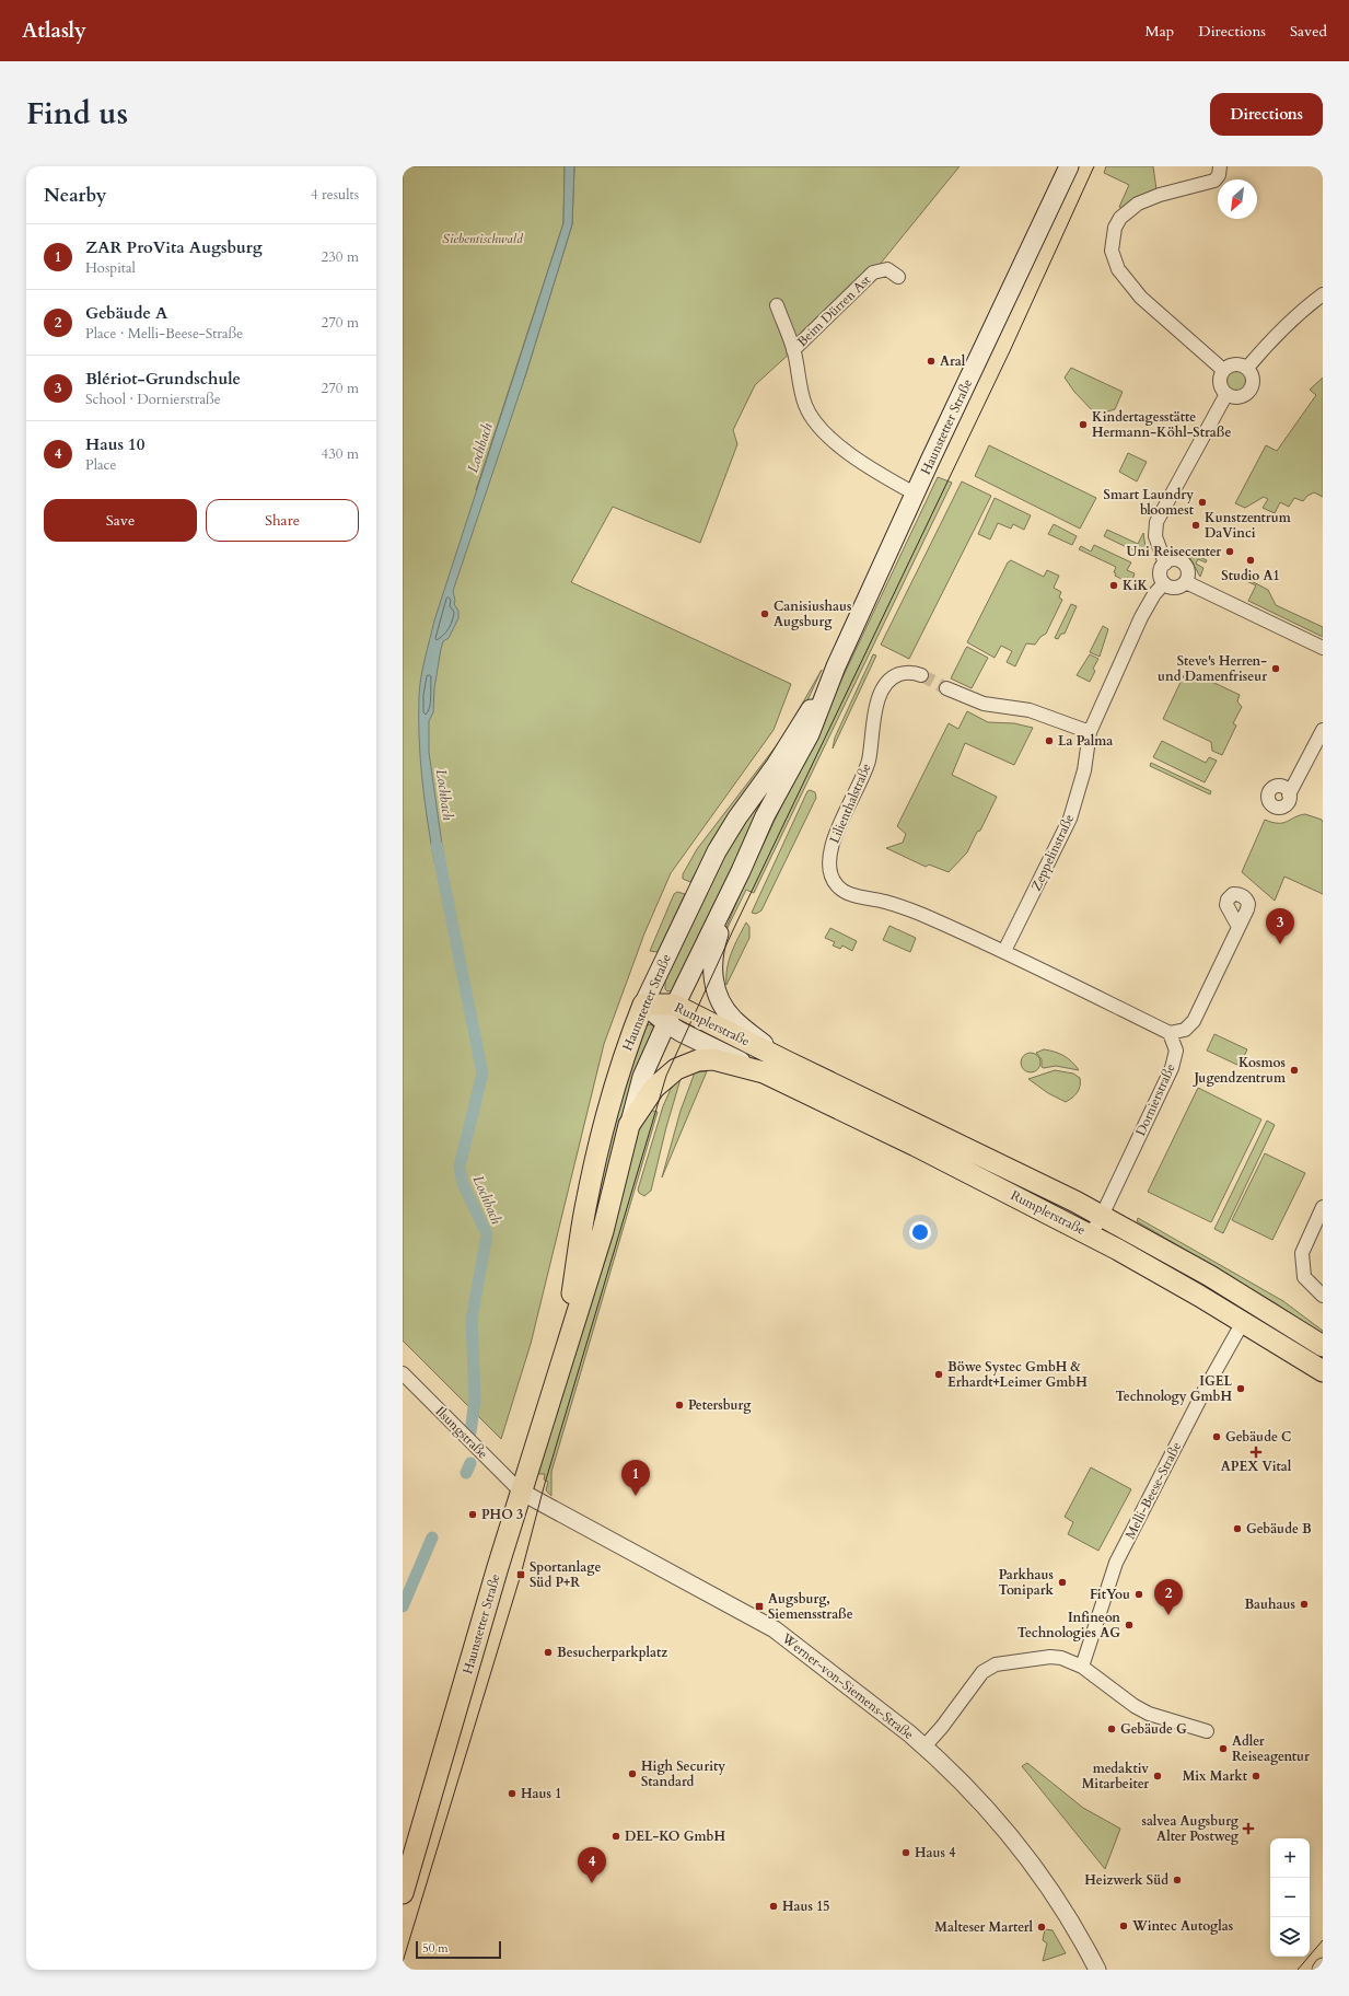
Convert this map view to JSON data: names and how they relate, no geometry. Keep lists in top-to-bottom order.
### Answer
{
  "streets": {
    "main road": ["Haunstetter Straße", "Rumplerstraße"],
    "street": [
      "Beim Dürren Ast",
      "Lilienthalstraße",
      "Zeppelinstraße",
      "Dornierstraße",
      "Ilsungstraße",
      "Melli-Beese-Straße",
      "Werner-von-Siemens-Straße"
    ]
  },
  "crossings": [
    ["Beim Dürren Ast", "Haunstetter Straße"],
    ["Haunstetter Straße", "Rumplerstraße"],
    ["Haunstetter Straße", "Ilsungstraße"],
    ["Haunstetter Straße", "Werner-von-Siemens-Straße"],
    ["Lilienthalstraße", "Zeppelinstraße"],
    ["Rumplerstraße", "Dornierstraße"],
    ["Rumplerstraße", "Melli-Beese-Straße"],
    ["Ilsungstraße", "Werner-von-Siemens-Straße"]
  ],
  "water": ["Lochbach"],
  "parks": ["Siebentischwald"],
  "places": {
    "other": [
      "Aral",
      "Kindertagesstätte Hermann-Köhl-Straße",
      "Smart Laundry bloomest",
      "Kunstzentrum DaVinci",
      "Uni Reisecenter",
      "Studio A1",
      "KiK",
      "Canisiushaus Augsburg",
      "Steve's Herren- und Damenfriseur",
      "La Palma",
      "Kosmos Jugendzentrum",
      "Böwe Systec GmbH & Erhardt+Leimer GmbH",
      "IGEL Technology GmbH",
      "Petersburg",
      "Gebäude C",
      "PHO 3",
      "Gebäude B",
      "Parkhaus Tonipark",
      "FitYou",
      "Bauhaus",
      "Infineon Technologies AG",
      "Besucherparkplatz",
      "Gebäude G",
      "Adler Reiseagentur",
      "High Security Standard",
      "medaktiv Mitarbeiter",
      "Mix Markt",
      "Haus 1",
      "DEL-KO GmbH",
      "Haus 4",
      "Heizwerk Süd",
      "Haus 15",
      "Wintec Autoglas",
      "Malteser Marterl"
    ],
    "health": ["APEX Vital", "salvea Augsburg Alter Postweg"],
    "transit": ["Sportanlage Süd P+R", "Augsburg, Siemensstraße"]
  },
  "scale_bar": "50 m",
  "north": "bottom left",
  "page": {
    "header": "Atlasly",
    "nav": ["Map", "Directions", "Saved"],
    "title": "Find us",
    "buttons": [
      "Directions",
      ["Save", "Share"]
    ],
    "heading": ["Nearby", "4 results"],
    "list": [
      {
        "mark": "1",
        "name": "ZAR ProVita Augsburg",
        "note": "Hospital",
        "value": "230 m"
      },
      {
        "mark": "2",
        "name": "Gebäude A",
        "note": "Place · Melli-Beese-Straße",
        "value": "270 m"
      },
      {
        "mark": "3",
        "name": "Blériot-Grundschule",
        "note": "School · Dornierstraße",
        "value": "270 m"
      },
      {
        "mark": "4",
        "name": "Haus 10",
        "note": "Place",
        "value": "430 m"
      }
    ],
    "pins": [
      "3",
      "1",
      "2",
      "4"
    ],
    "map_buttons": ["+", "−"],
    "scale": "50 m"
  }
}
